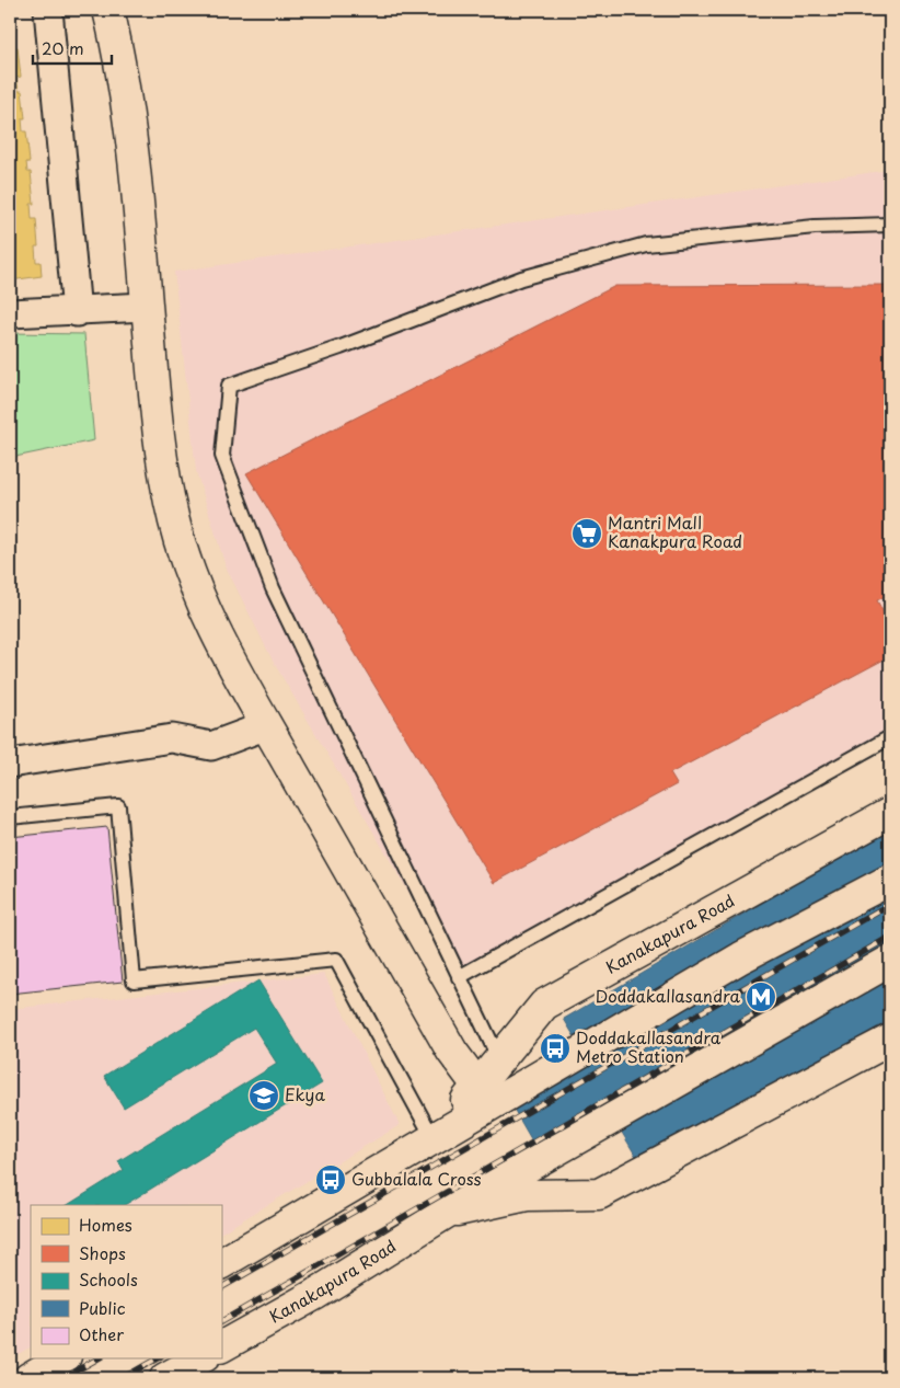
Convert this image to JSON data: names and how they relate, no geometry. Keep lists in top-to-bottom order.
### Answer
{
  "streets": {
    "main road": ["Kanakapura Road"]
  },
  "places": {
    "supermarket": ["Mantri Mall Kanakpura Road"],
    "metro station": ["Doddakallasandra"],
    "bus stop": ["Doddakallasandra Metro Station", "Gubbalala Cross"],
    "school or university": ["Ekya"]
  },
  "legend": [
    "Homes",
    "Shops",
    "Schools",
    "Public",
    "Other"
  ],
  "scale_bar": "20 m"
}
